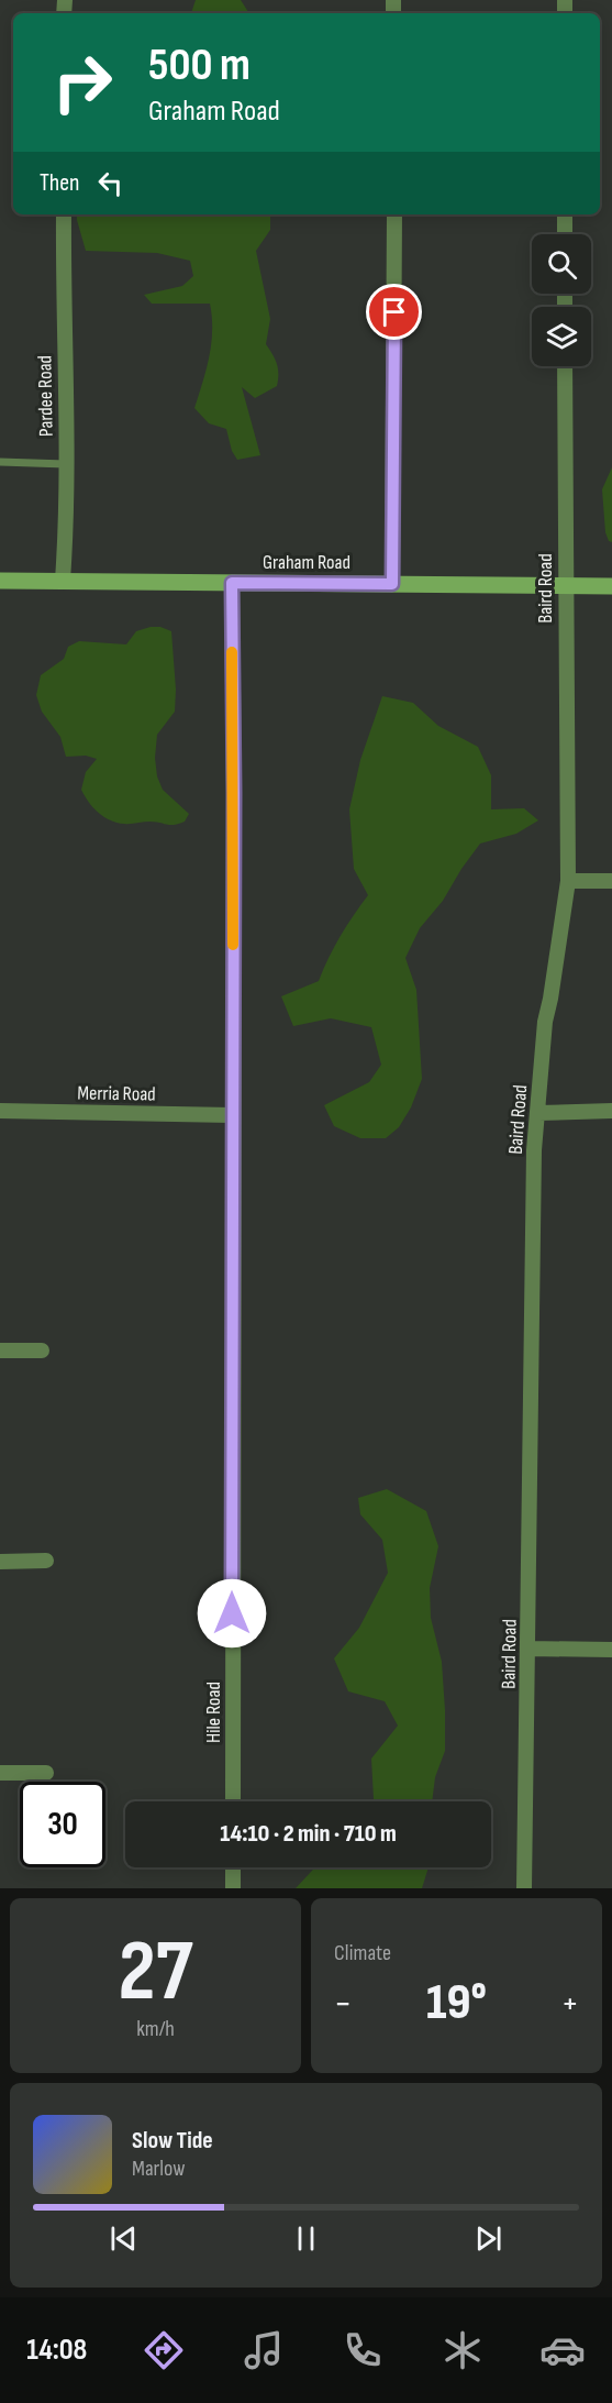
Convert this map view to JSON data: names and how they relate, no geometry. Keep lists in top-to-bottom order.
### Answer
{
  "streets": {
    "main road": ["Graham Road"],
    "street": [
      "Pardee Road",
      "Baird Road",
      "Merria Road",
      "Hile Road"
    ]
  },
  "crossings": [
    ["Pardee Road", "Graham Road"],
    ["Graham Road", "Baird Road"],
    ["Graham Road", "Hile Road"],
    ["Merria Road", "Hile Road"]
  ],
  "page": {
    "turn": ["500 m", "Graham Road"],
    "then": "Then",
    "limit": "30",
    "trip": "14:10 · 2 min · 710 m",
    "tile": [
      ["27", "km/h"],
      "Climate"
    ],
    "heat": ["−", "19°", "+"],
    "song": ["Slow Tide", "Marlow"],
    "tabs": "14:08"
  }
}
